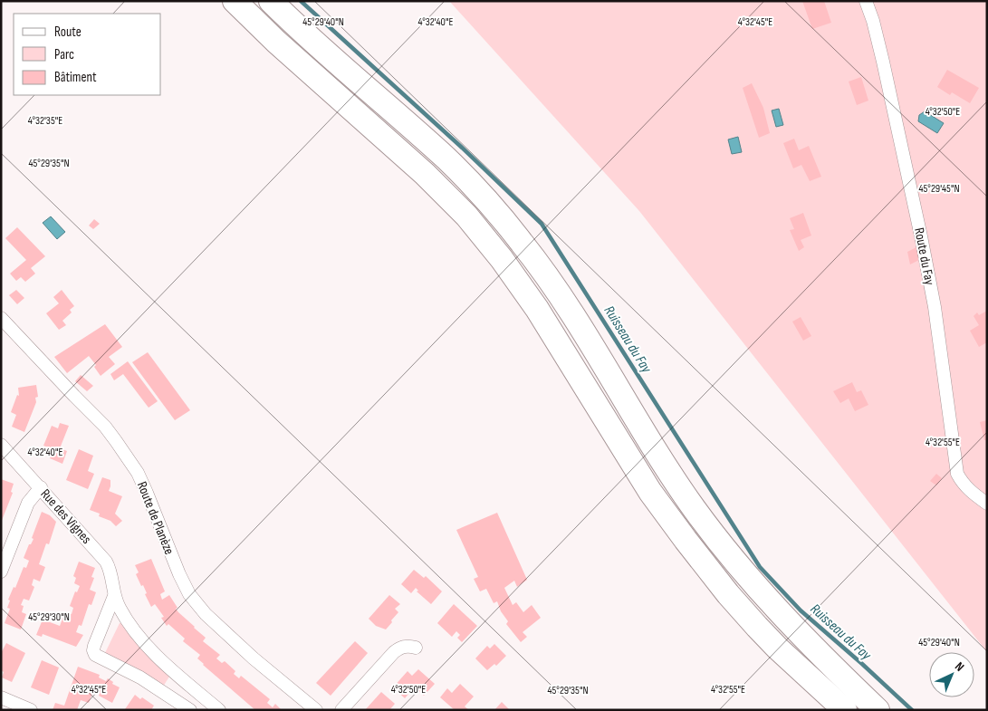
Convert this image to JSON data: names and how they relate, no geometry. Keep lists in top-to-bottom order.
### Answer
{
  "streets": {
    "street": ["Route du Fay", "Rue des Vignes", "Route de Planèze"]
  },
  "water": ["Ruisseau du Fay"],
  "legend": ["Route", "Parc", "Bâtiment"],
  "north": "top right",
  "coordinates": [
    "45°29'40\"N",
    "4°32'40\"E",
    "4°32'45\"E",
    "4°32'50\"E",
    "4°32'35\"E",
    "45°29'35\"N",
    "45°29'45\"N",
    "4°32'55\"E",
    "45°29'30\"N"
  ]
}
